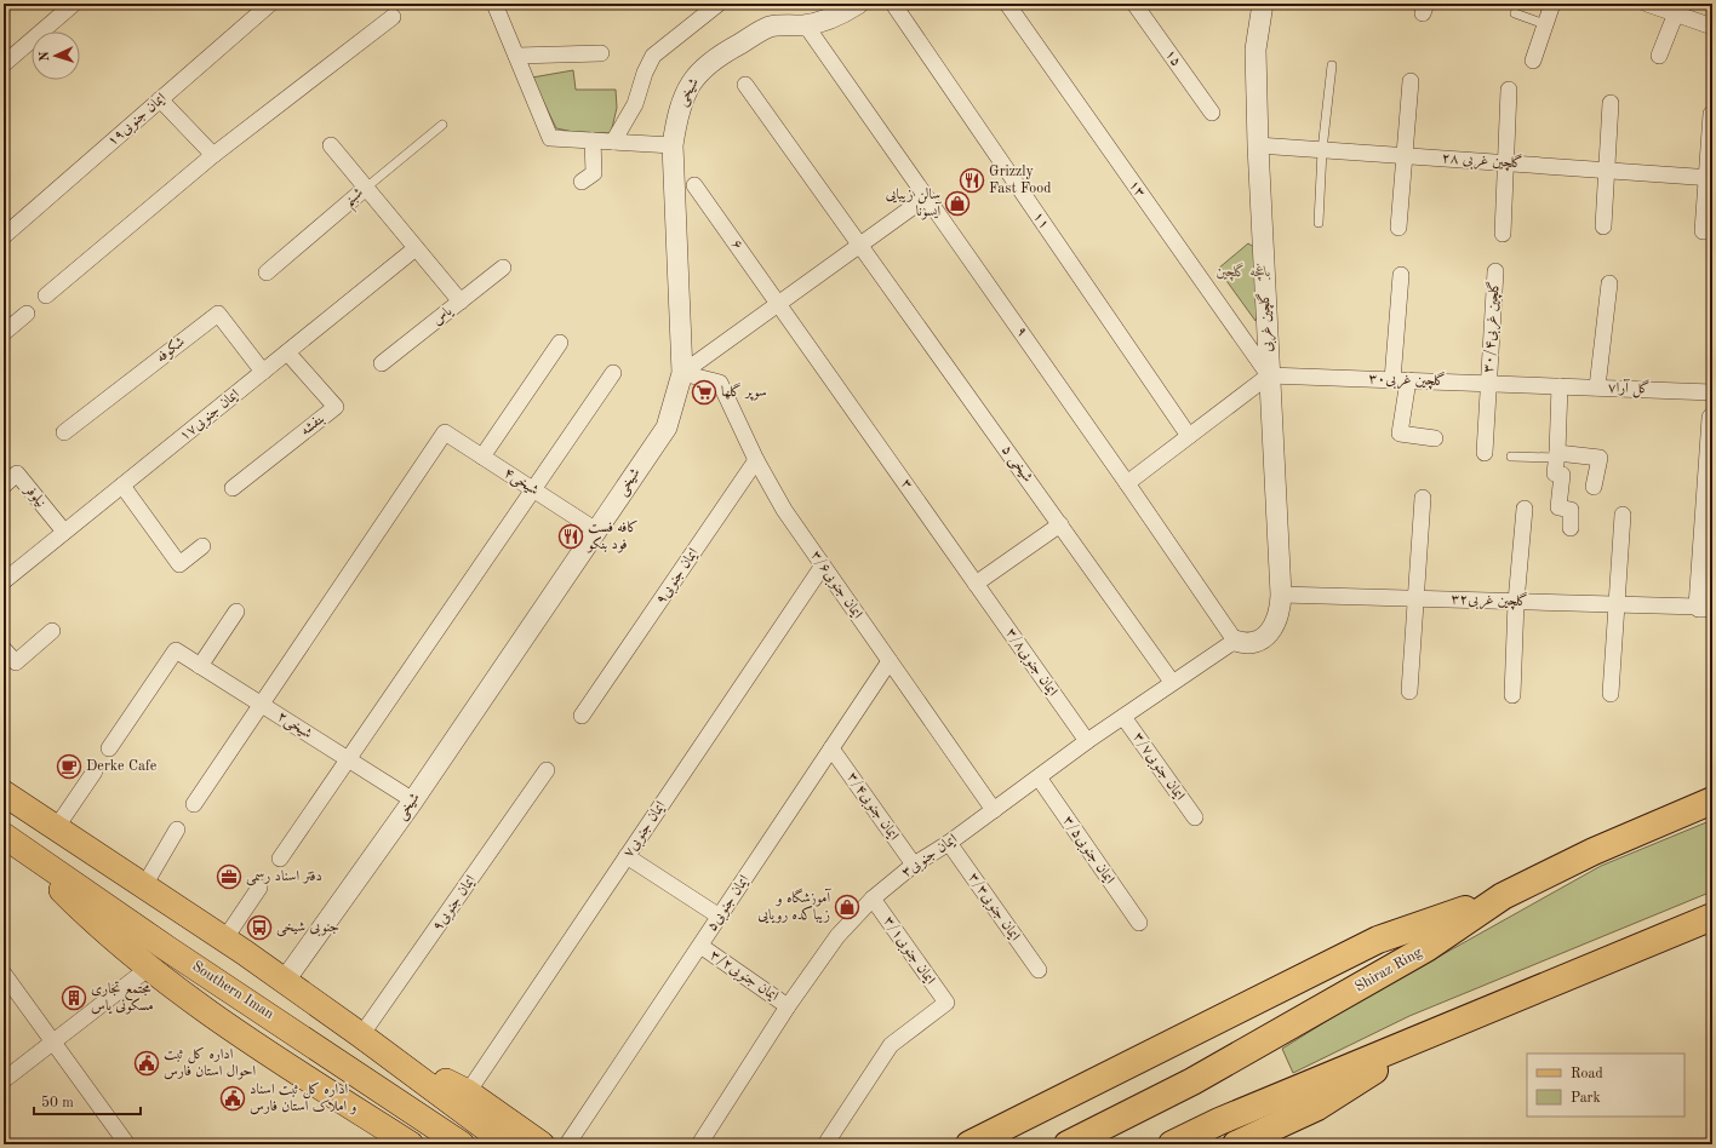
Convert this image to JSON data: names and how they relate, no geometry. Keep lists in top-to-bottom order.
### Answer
{
  "streets": {
    "highway": ["Shiraz Ring"],
    "main road": ["Southern Iman"],
    "street": [
      "۱۵",
      "شیخی",
      "ایمان جنوبی۱۹",
      "گلچین غربی ۲۸",
      "۱۳",
      "شبنم",
      "۱۱",
      "۶",
      "یاس",
      "گلچین غربی",
      "گلچین غربی۳۰/۴",
      "۹",
      "شکوفه",
      "گلچین غربی۳۰",
      "گل آرا۷",
      "ایمان جنوبی۱۷",
      "بنفشه",
      "شیخی ۵",
      "شیخی۴",
      "۳",
      "نیلوفر",
      "ایمان جنوبی۹",
      "ایمان جنوبی۳/۶",
      "گلچین غربی۳۲",
      "ایمان جنوبی۳/۸",
      "شیخی۲",
      "ایمان جنوبی۳/۷",
      "ایمان جنوبی۳/۴",
      "ایمان جنوبی۷",
      "ایمان جنوبی۳/۵",
      "ایمان جنوبی۳",
      "ایمان جنوبی۵",
      "ایمان جنوبی۳/۳",
      "ایمان جنوبی۳/۱",
      "ایمان جنوبی۳/۲"
    ]
  },
  "crossings": [
    ["شیخی", "۹"],
    ["شیخی", "شیخی۴"],
    ["شیخی", "ایمان جنوبی۳/۶"],
    ["شیخی", "شیخی۲"],
    ["گلچین غربی ۲۸", "گلچین غربی"],
    ["۱۳", "گلچین غربی"],
    ["۱۳", "گلچین غربی۳۰"],
    ["۶", "۳"],
    ["گلچین غربی", "گلچین غربی۳۰"],
    ["گلچین غربی", "گلچین غربی۳۲"],
    ["گلچین غربی۳۰/۴", "گلچین غربی۳۰"],
    ["۹", "ایمان جنوبی۳"],
    ["شکوفه", "ایمان جنوبی۱۷"],
    ["گلچین غربی۳۰", "گل آرا۷"],
    ["ایمان جنوبی۱۷", "بنفشه"],
    ["ایمان جنوبی۱۷", "نیلوفر"],
    ["شیخی ۵", "ایمان جنوبی۳"],
    ["شیخی۴", "شیخی۲"],
    ["۳", "ایمان جنوبی۳/۸"],
    ["ایمان جنوبی۹", "ایمان جنوبی۳/۶"],
    ["ایمان جنوبی۳/۶", "ایمان جنوبی۷"],
    ["ایمان جنوبی۳/۶", "ایمان جنوبی۳"],
    ["ایمان جنوبی۳/۶", "ایمان جنوبی۵"],
    ["ایمان جنوبی۳/۸", "ایمان جنوبی۳"],
    ["ایمان جنوبی۳/۷", "ایمان جنوبی۳"],
    ["ایمان جنوبی۳/۴", "ایمان جنوبی۳"],
    ["ایمان جنوبی۳/۴", "ایمان جنوبی۵"],
    ["ایمان جنوبی۳/۵", "ایمان جنوبی۳"],
    ["ایمان جنوبی۳", "ایمان جنوبی۳/۳"],
    ["ایمان جنوبی۳", "ایمان جنوبی۳/۱"],
    ["ایمان جنوبی۳", "ایمان جنوبی۳/۲"],
    ["ایمان جنوبی۵", "ایمان جنوبی۳/۲"]
  ],
  "parks": ["باغچه گلچین"],
  "places": {
    "restaurant": ["Grizzly Fast Food", "کافه فست فود بنکو"],
    "shop": ["سالن زیبایی آیسونا", "آموزشگاه و زیباکده رویایی"],
    "supermarket": ["سوپر گلها"],
    "cafe": ["Derke Cafe"],
    "office": ["دفتر اسناد رسمی"],
    "bus stop": ["جنوبی شیخی"],
    "building": ["مجتمع تجاری مسکونی یاس"],
    "public building": ["اداره کل ثبت احوال استان فارس", "اداره کل ثبت اسناد و املاک استان فارس"]
  },
  "legend": ["Road", "Park"],
  "scale_bar": "50 m",
  "north": "left"
}
